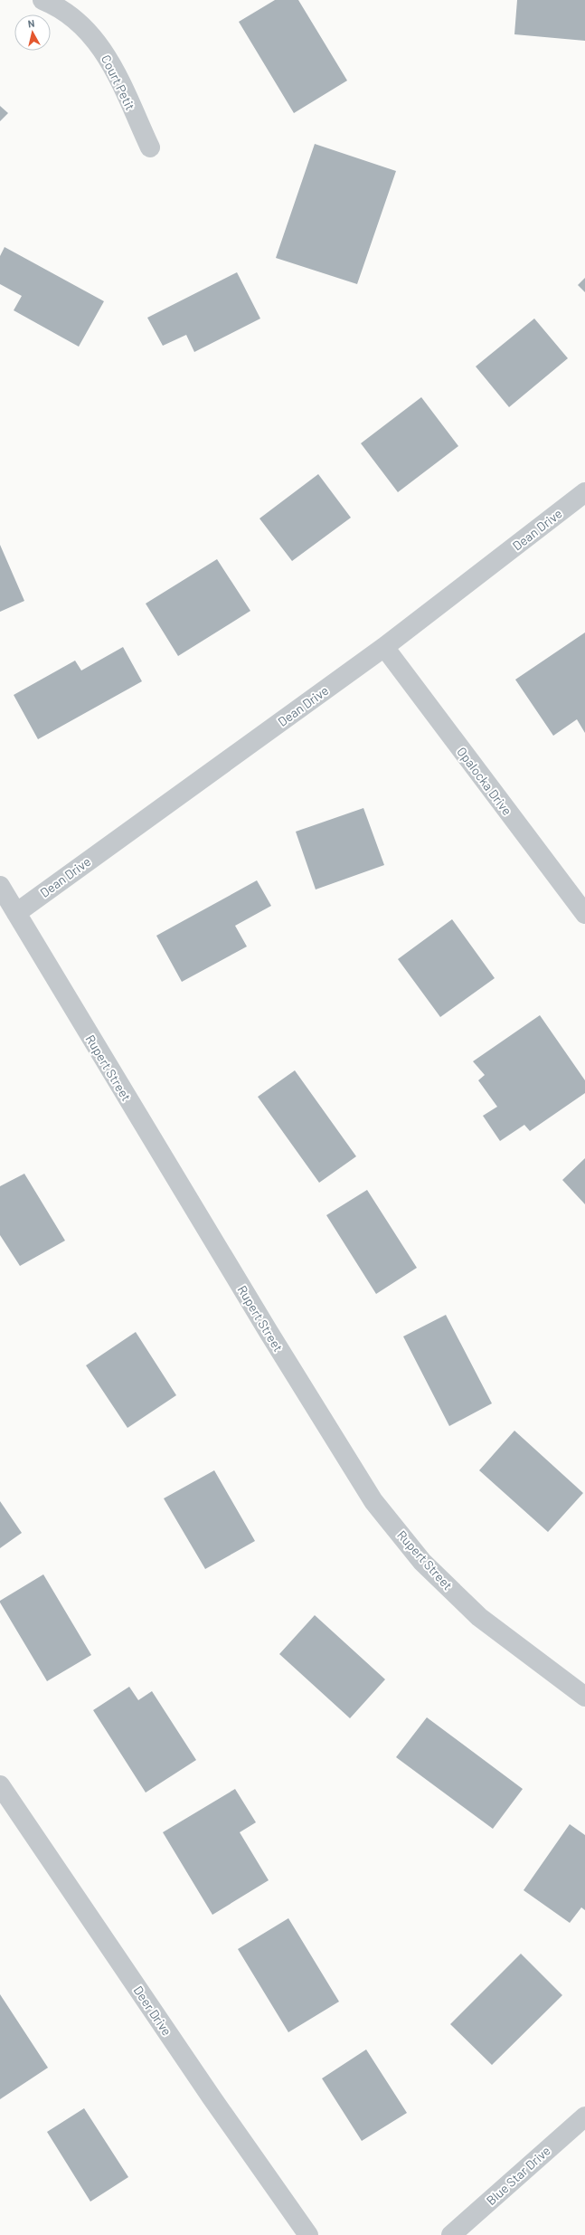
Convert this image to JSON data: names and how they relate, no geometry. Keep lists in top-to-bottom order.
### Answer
{
  "streets": {
    "street": [
      "Court Petit",
      "Dean Drive",
      "Opalocka Drive",
      "Rupert Street",
      "Deer Drive",
      "Blue Star Drive"
    ]
  },
  "crossings": [
    ["Dean Drive", "Opalocka Drive"],
    ["Dean Drive", "Rupert Street"]
  ],
  "north": "top"
}
